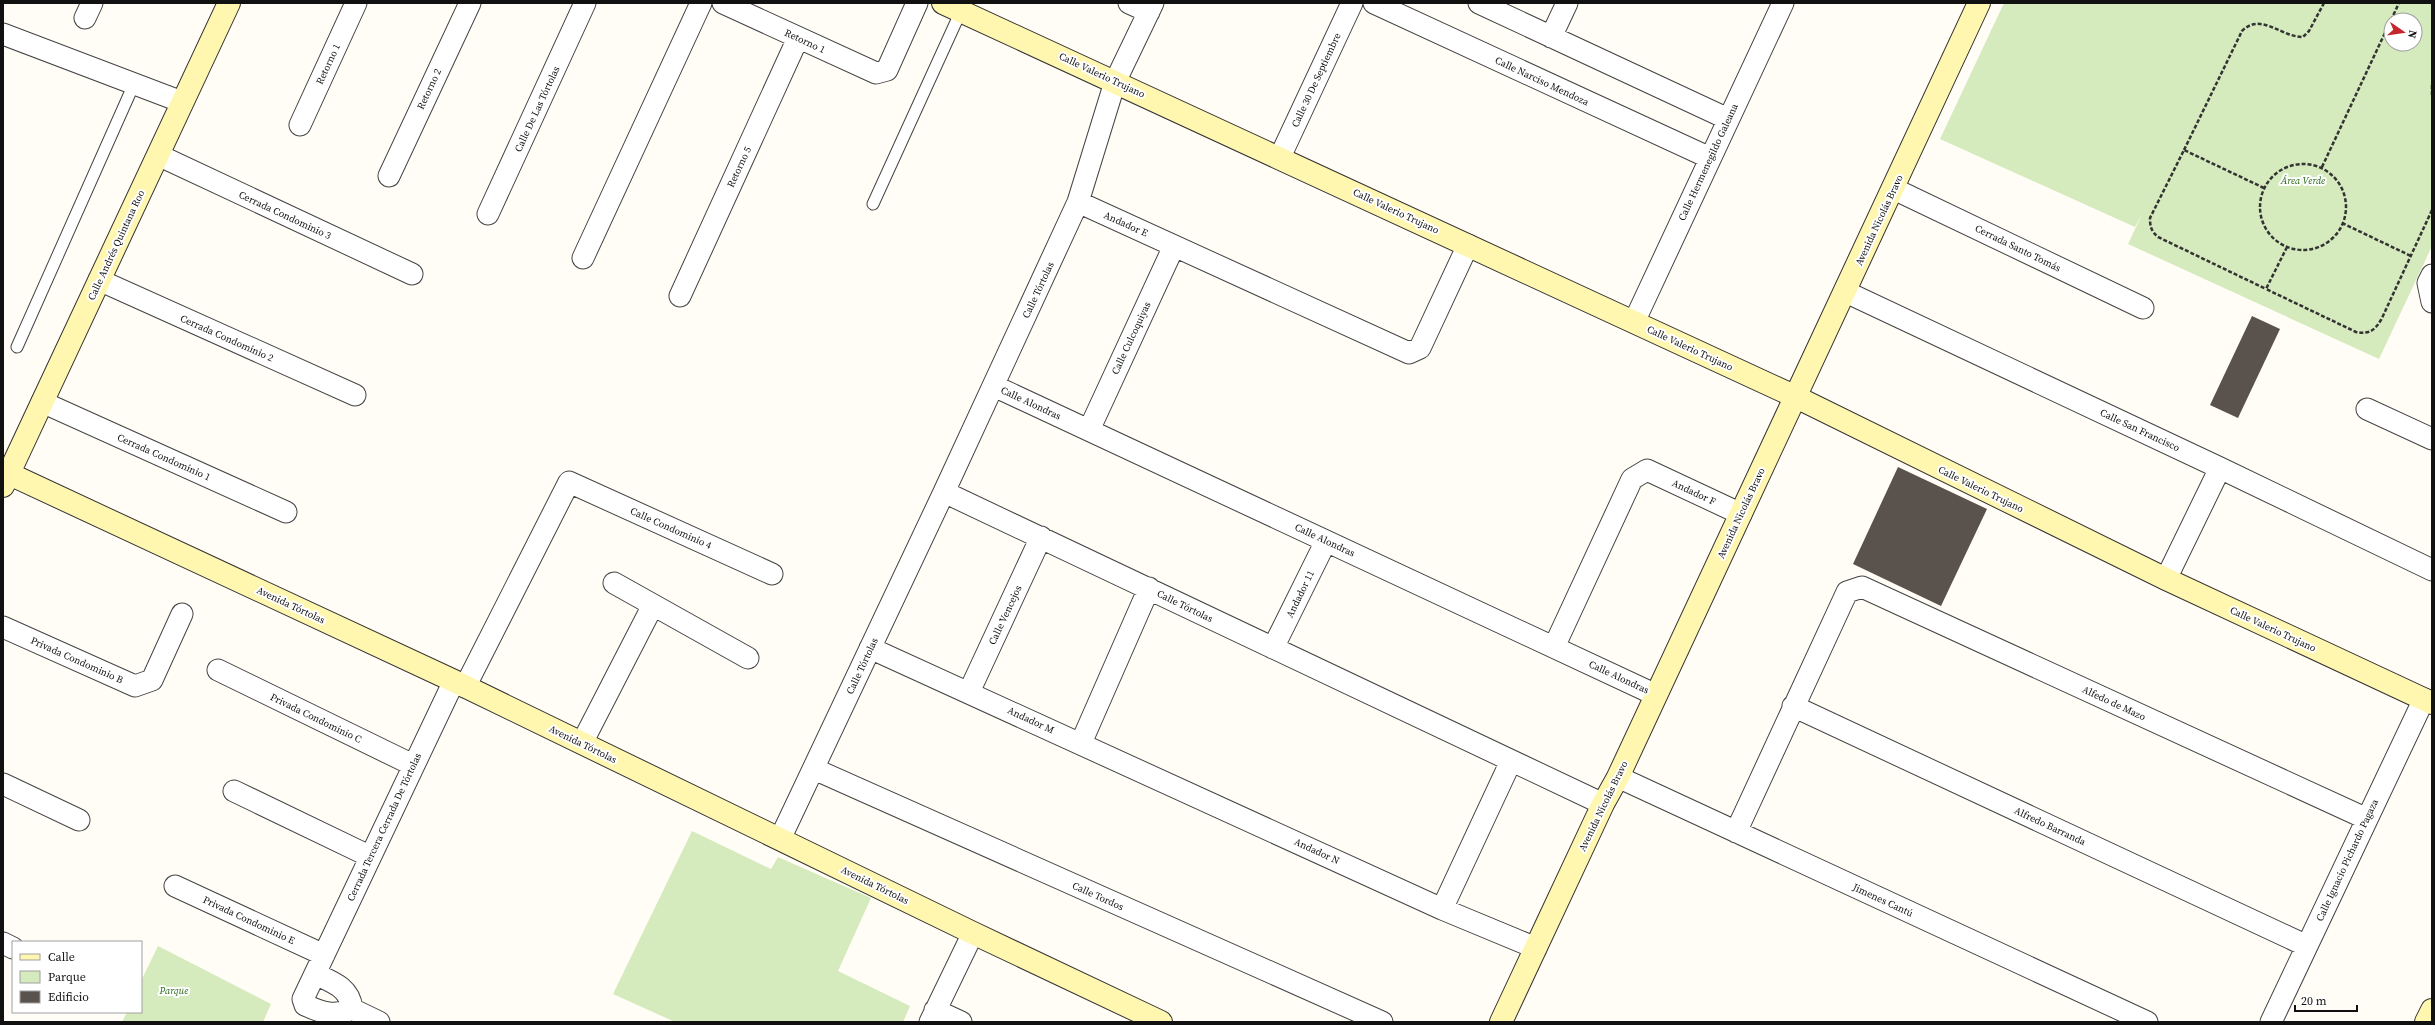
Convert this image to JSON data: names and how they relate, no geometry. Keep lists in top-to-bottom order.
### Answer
{
  "streets": {
    "street": [
      "Retorno 1",
      "Calle Valerio Trujano",
      "Calle 30 De Septiembre",
      "Calle Narciso Mendoza",
      "Retorno 2",
      "Calle De Las Tórtolas",
      "Calle Hermenegildo Galeana",
      "Retorno 5",
      "Cerrada Condominio 3",
      "Avenida Nicolás Bravo",
      "Andador E",
      "Calle Andrés Quintana Roo",
      "Cerrada Santo Tomás",
      "Calle Tórtolas",
      "Cerrada Condominio 2",
      "Calle Culcoquiyas",
      "Calle Alondras",
      "Calle San Francisco",
      "Cerrada Condominio 1",
      "Andador F",
      "Calle Condominio 4",
      "Andador 11",
      "Avenida Tórtolas",
      "Calle Vencejos",
      "Privada Condominio B",
      "Alfedo de Mazo",
      "Privada Condominio C",
      "Andador M",
      "Alfredo Barranda",
      "Cerrada Tercera Cerrada De Tórtolas",
      "Andador N",
      "Calle Ignacio Pichardo Pagaza",
      "Calle Tordos",
      "Jimenes Cantú",
      "Privada Condominio E"
    ]
  },
  "crossings": [
    ["Retorno 1", "Retorno 5"],
    ["Calle Valerio Trujano", "Calle 30 De Septiembre"],
    ["Calle Valerio Trujano", "Calle Hermenegildo Galeana"],
    ["Calle Valerio Trujano", "Avenida Nicolás Bravo"],
    ["Calle Valerio Trujano", "Andador E"],
    ["Calle Valerio Trujano", "Calle Tórtolas"],
    ["Calle Valerio Trujano", "Calle Ignacio Pichardo Pagaza"],
    ["Calle Narciso Mendoza", "Calle Hermenegildo Galeana"],
    ["Cerrada Condominio 3", "Calle Andrés Quintana Roo"],
    ["Avenida Nicolás Bravo", "Cerrada Santo Tomás"],
    ["Avenida Nicolás Bravo", "Calle Alondras"],
    ["Avenida Nicolás Bravo", "Calle San Francisco"],
    ["Avenida Nicolás Bravo", "Andador F"],
    ["Avenida Nicolás Bravo", "Jimenes Cantú"],
    ["Andador E", "Calle Tórtolas"],
    ["Andador E", "Calle Culcoquiyas"],
    ["Calle Andrés Quintana Roo", "Cerrada Condominio 2"],
    ["Calle Andrés Quintana Roo", "Cerrada Condominio 1"],
    ["Calle Andrés Quintana Roo", "Avenida Tórtolas"],
    ["Calle Tórtolas", "Calle Alondras"],
    ["Calle Tórtolas", "Andador 11"],
    ["Calle Tórtolas", "Avenida Tórtolas"],
    ["Calle Tórtolas", "Calle Vencejos"],
    ["Calle Tórtolas", "Andador M"],
    ["Calle Tórtolas", "Calle Tordos"],
    ["Calle Culcoquiyas", "Calle Alondras"],
    ["Calle Alondras", "Andador F"],
    ["Calle Alondras", "Andador 11"],
    ["Calle Condominio 4", "Cerrada Tercera Cerrada De Tórtolas"],
    ["Avenida Tórtolas", "Cerrada Tercera Cerrada De Tórtolas"],
    ["Calle Vencejos", "Andador M"],
    ["Alfedo de Mazo", "Alfredo Barranda"],
    ["Alfedo de Mazo", "Calle Ignacio Pichardo Pagaza"],
    ["Privada Condominio C", "Cerrada Tercera Cerrada De Tórtolas"],
    ["Andador M", "Andador N"],
    ["Alfredo Barranda", "Calle Ignacio Pichardo Pagaza"],
    ["Cerrada Tercera Cerrada De Tórtolas", "Privada Condominio E"]
  ],
  "parks": ["Área Verde", "Parque"],
  "legend": ["Calle", "Parque", "Edificio"],
  "scale_bar": "20 m",
  "north": "right"
}
